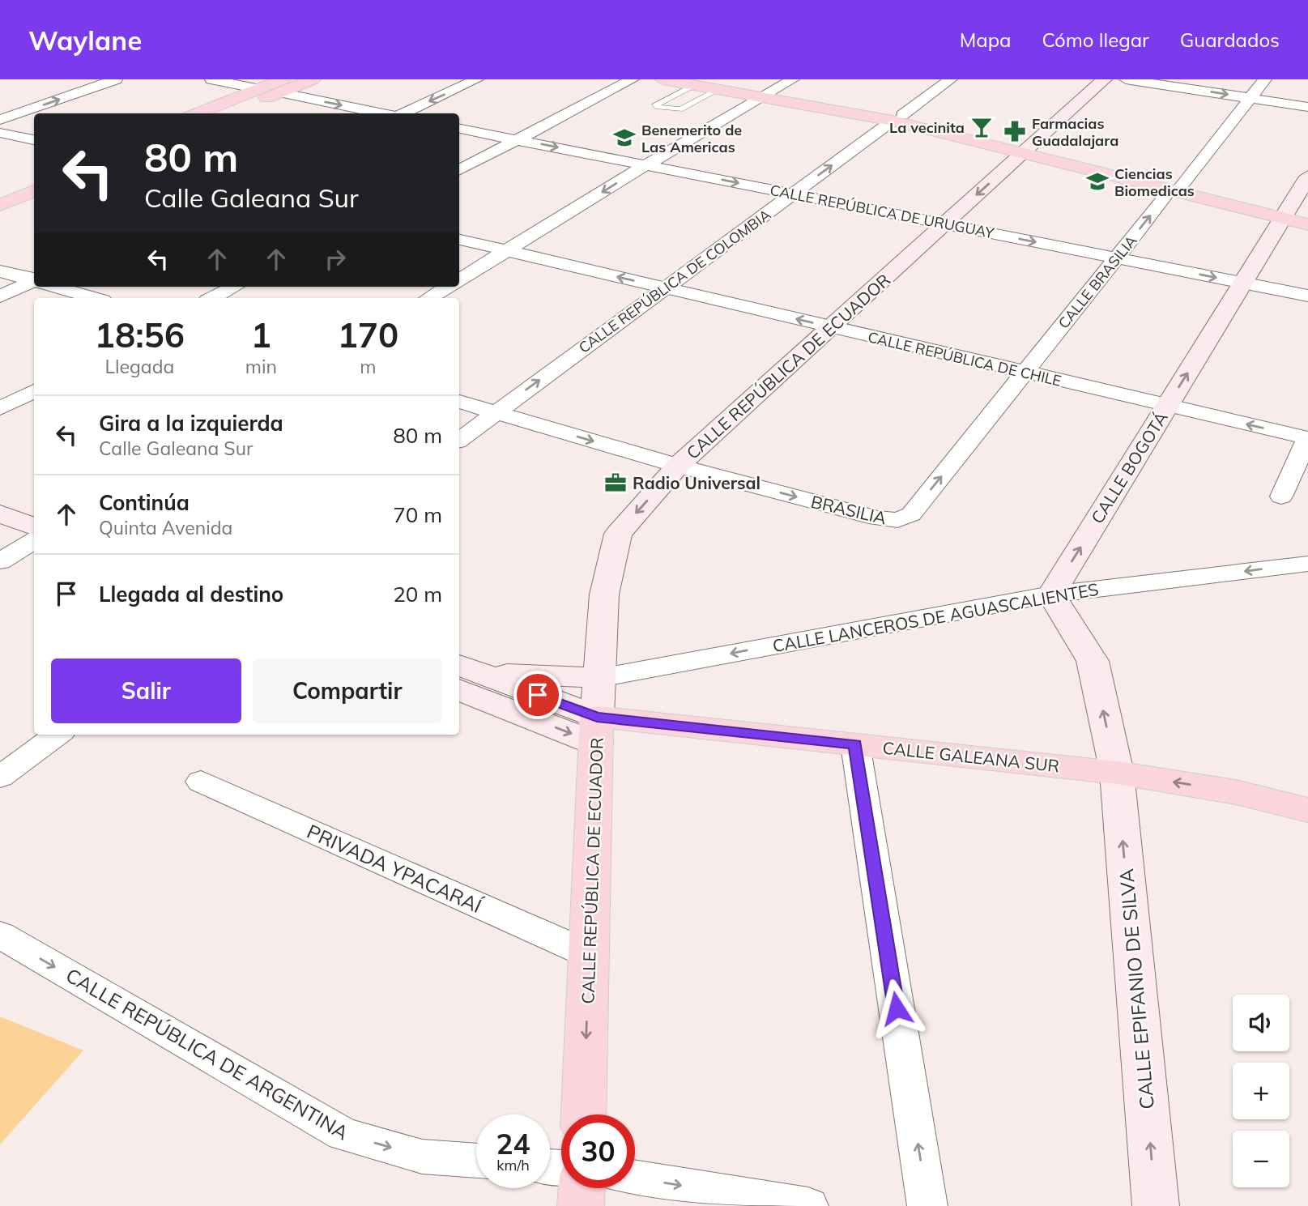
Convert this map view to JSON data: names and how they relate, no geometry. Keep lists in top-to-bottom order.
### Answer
{
  "streets": {
    "main road": ["CALLE REPÚBLICA DE ECUADOR", "CALLE GALEANA SUR"],
    "street": [
      "CALLE REPÚBLICA DE URUGUAY",
      "CALLE REPÚBLICA DE COLOMBIA",
      "CALLE BRASILIA",
      "CALLE REPÚBLICA DE CHILE",
      "CALLE BOGOTÁ",
      "BRASILIA",
      "CALLE LANCEROS DE AGUASCALIENTES",
      "PRIVADA YPACARAÍ",
      "CALLE EPIFANIO DE SILVA",
      "CALLE REPÚBLICA DE ARGENTINA"
    ]
  },
  "crossings": [
    ["CALLE REPÚBLICA DE URUGUAY", "CALLE REPÚBLICA DE COLOMBIA"],
    ["CALLE REPÚBLICA DE URUGUAY", "CALLE BRASILIA"],
    ["CALLE REPÚBLICA DE URUGUAY", "CALLE REPÚBLICA DE ECUADOR"],
    ["CALLE REPÚBLICA DE URUGUAY", "CALLE BOGOTÁ"],
    ["CALLE REPÚBLICA DE COLOMBIA", "CALLE REPÚBLICA DE CHILE"],
    ["CALLE BRASILIA", "CALLE REPÚBLICA DE CHILE"],
    ["CALLE BRASILIA", "BRASILIA"],
    ["CALLE REPÚBLICA DE CHILE", "CALLE REPÚBLICA DE ECUADOR"],
    ["CALLE REPÚBLICA DE CHILE", "CALLE BOGOTÁ"],
    ["CALLE REPÚBLICA DE CHILE", "BRASILIA"],
    ["CALLE REPÚBLICA DE ECUADOR", "BRASILIA"],
    ["CALLE REPÚBLICA DE ECUADOR", "CALLE LANCEROS DE AGUASCALIENTES"],
    ["CALLE REPÚBLICA DE ECUADOR", "CALLE GALEANA SUR"],
    ["CALLE REPÚBLICA DE ECUADOR", "PRIVADA YPACARAÍ"],
    ["CALLE BOGOTÁ", "CALLE LANCEROS DE AGUASCALIENTES"],
    ["CALLE GALEANA SUR", "CALLE EPIFANIO DE SILVA"]
  ],
  "one_way": [
    "CALLE REPÚBLICA DE URUGUAY",
    "CALLE REPÚBLICA DE ECUADOR",
    "CALLE BOGOTÁ",
    "BRASILIA",
    "CALLE LANCEROS DE AGUASCALIENTES",
    "CALLE REPÚBLICA DE ARGENTINA"
  ],
  "places": {
    "bar": ["La vecinita"],
    "pharmacy": ["Farmacias Guadalajara"],
    "school or university": ["Benemerito de Las Americas", "Ciencias Biomedicas"],
    "office": ["Radio Universal"]
  },
  "page": {
    "header": "Waylane",
    "nav": ["Mapa", "Cómo llegar", "Guardados"],
    "turn": ["80 m", "Calle Galeana Sur"],
    "eta": [
      "18:56",
      "Llegada",
      "1",
      "min",
      "170",
      "m"
    ],
    "list": [
      {
        "name": "Gira a la izquierda",
        "note": "Calle Galeana Sur",
        "value": "80 m"
      },
      {
        "name": "Continúa",
        "note": "Quinta Avenida",
        "value": "70 m"
      },
      {
        "name": "Llegada al destino",
        "value": "20 m"
      }
    ],
    "buttons": ["Salir", "Compartir"],
    "map_buttons": ["+", "−"],
    "speed": "24 km/h",
    "limit": "30"
  }
}
